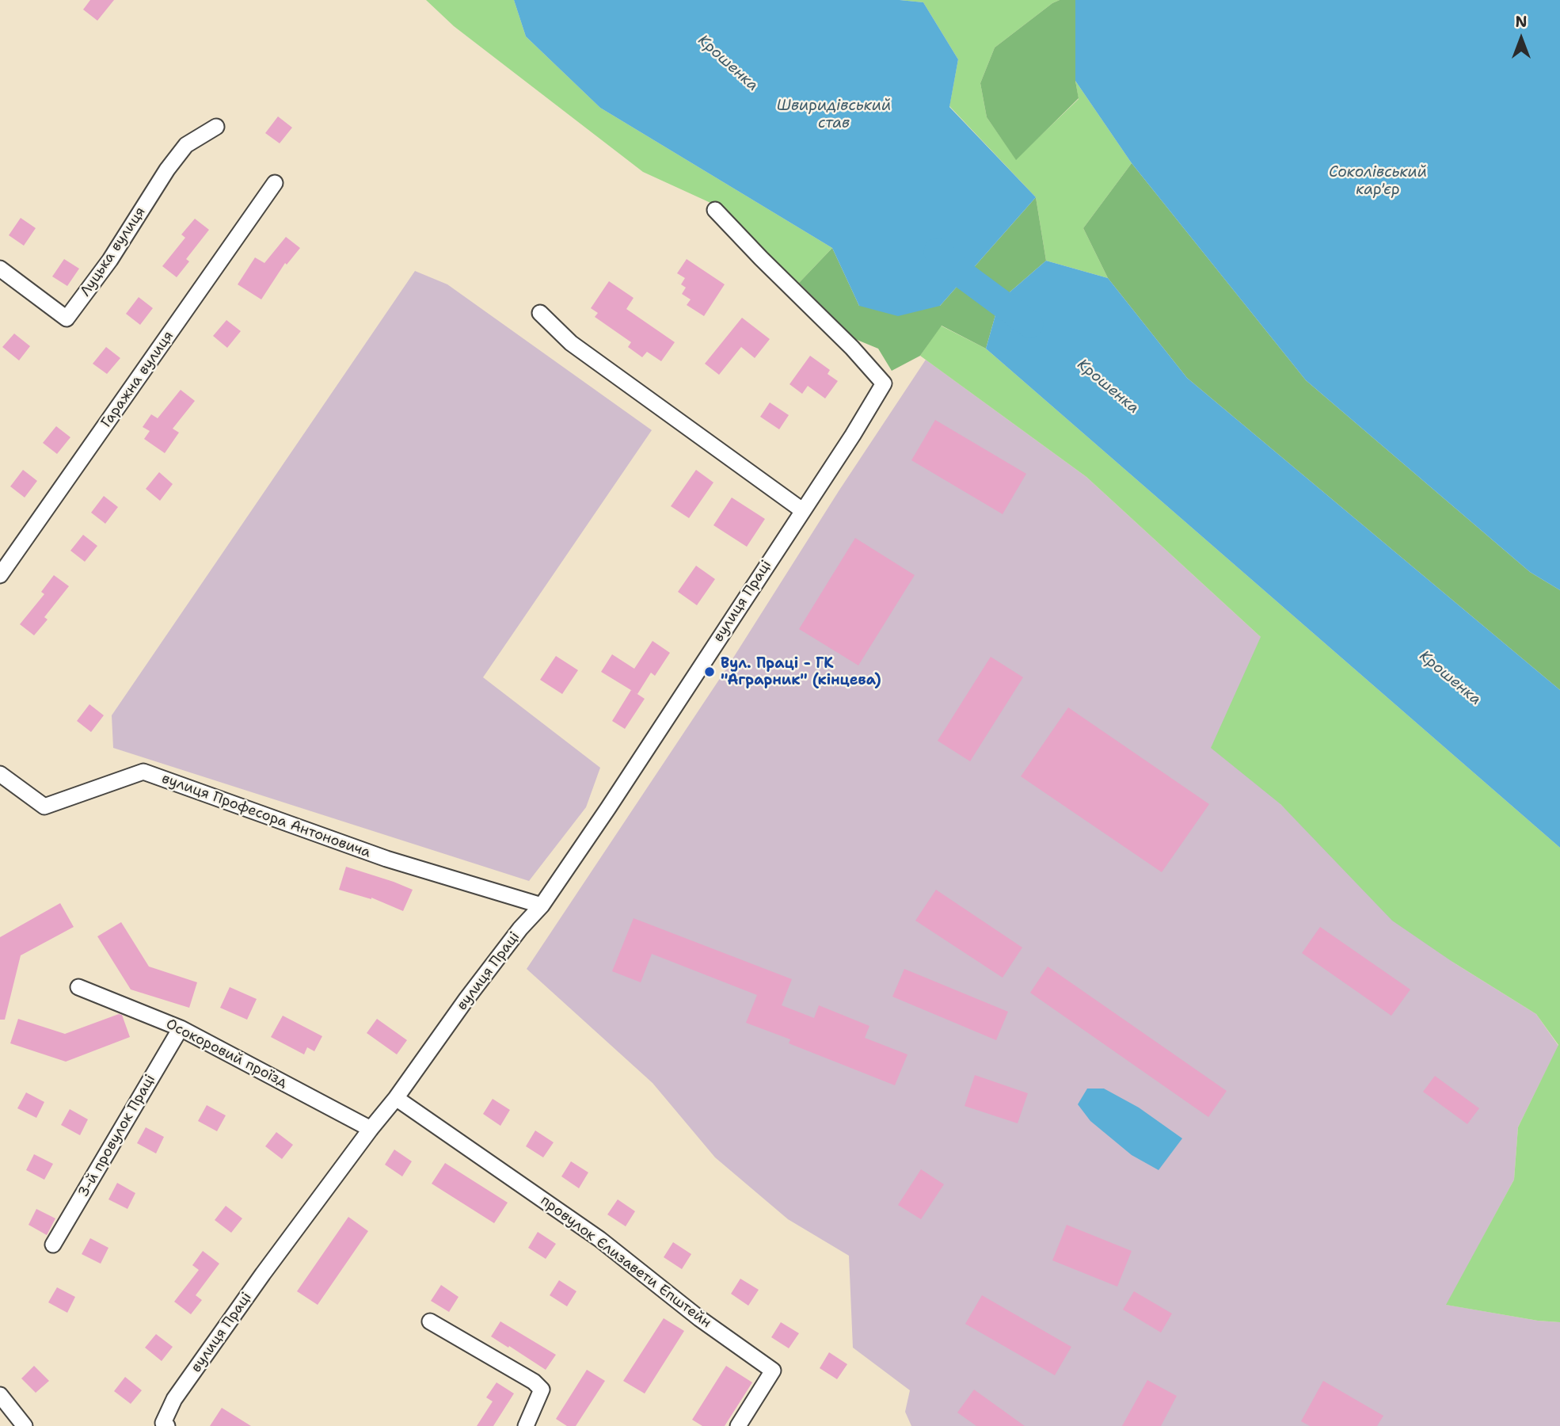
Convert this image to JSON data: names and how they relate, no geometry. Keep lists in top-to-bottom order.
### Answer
{
  "streets": {
    "street": [
      "Луцька вулиця",
      "Гаражна вулиця",
      "вулиця Праці",
      "вулиця Професора Антоновича",
      "Осокоровий проїзд",
      "3-й провулок Праці",
      "провулок Єлизавети Епштейн"
    ]
  },
  "crossings": [
    ["вулиця Праці", "вулиця Професора Антоновича"],
    ["вулиця Праці", "Осокоровий проїзд"],
    ["вулиця Праці", "провулок Єлизавети Епштейн"],
    ["Осокоровий проїзд", "3-й провулок Праці"]
  ],
  "water": ["Крошенка", "Швиридівський став", "Соколівський кар'єр"],
  "places": ["Вул. Праці - ГК \"Аграрник\" (кінцева)"],
  "north": "top"
}
